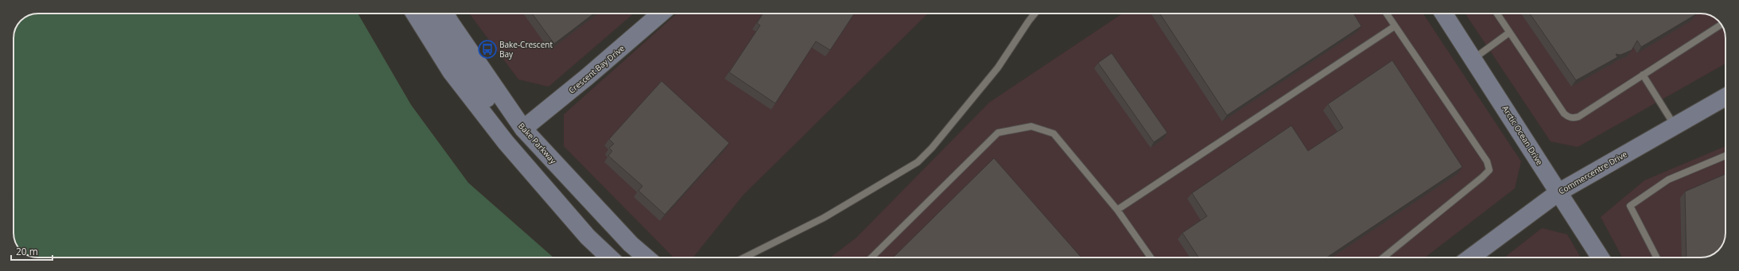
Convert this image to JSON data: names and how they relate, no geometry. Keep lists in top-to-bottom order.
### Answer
{
  "streets": {
    "main road": [
      "Crescent Bay Drive",
      "Arctic Ocean Drive",
      "Bake Parkway",
      "Commercentre Drive"
    ]
  },
  "crossings": [
    ["Crescent Bay Drive", "Bake Parkway"],
    ["Arctic Ocean Drive", "Commercentre Drive"]
  ],
  "places": {
    "bus stop": ["Bake-Crescent Bay"]
  },
  "scale_bar": "20 m"
}
